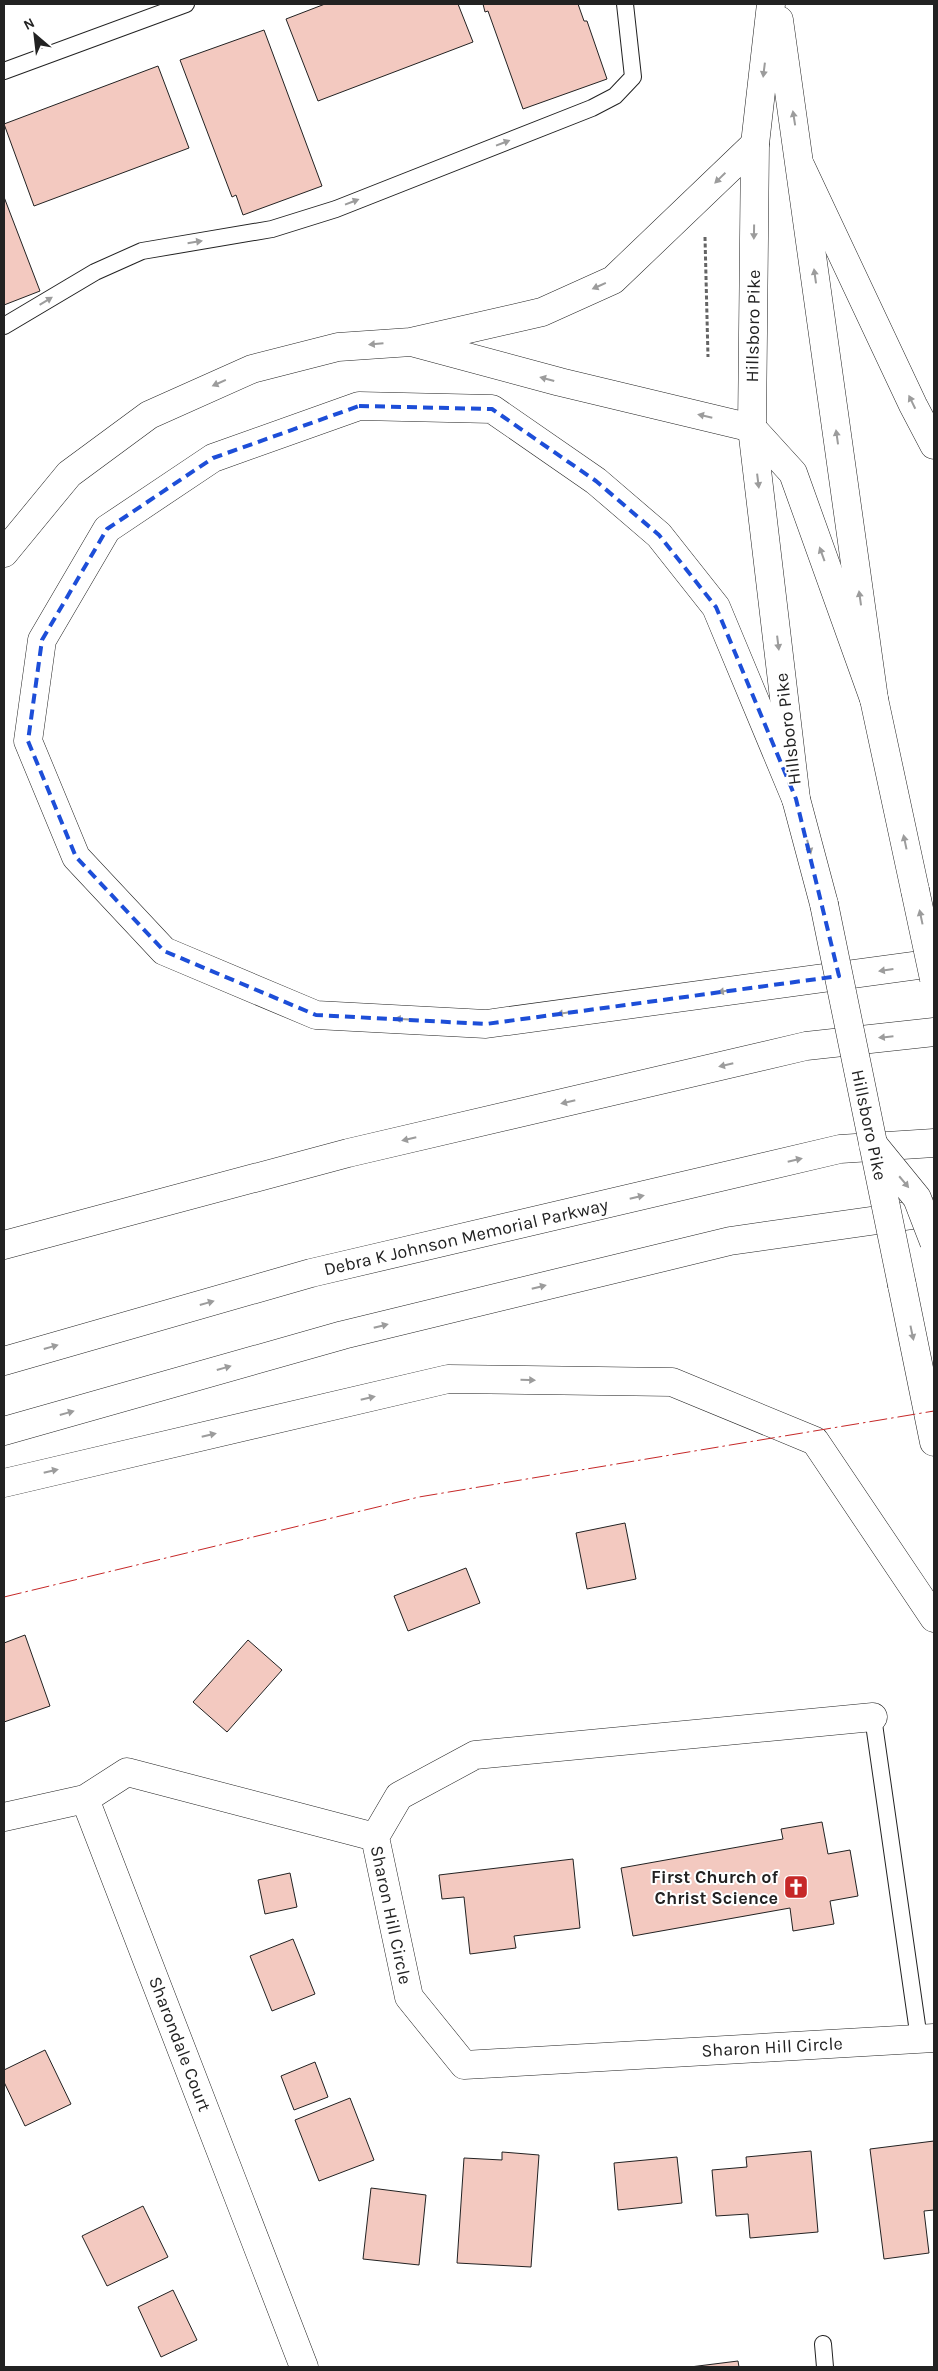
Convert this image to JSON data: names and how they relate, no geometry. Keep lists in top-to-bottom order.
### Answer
{
  "streets": {
    "main road": [
      "Hillsboro Pike",
      "Debra K Johnson Memorial Parkway",
      "Sharon Hill Circle",
      "Sharondale Court"
    ]
  },
  "places": {
    "church": ["First Church of Christ Science"]
  },
  "north": "top left"
}
